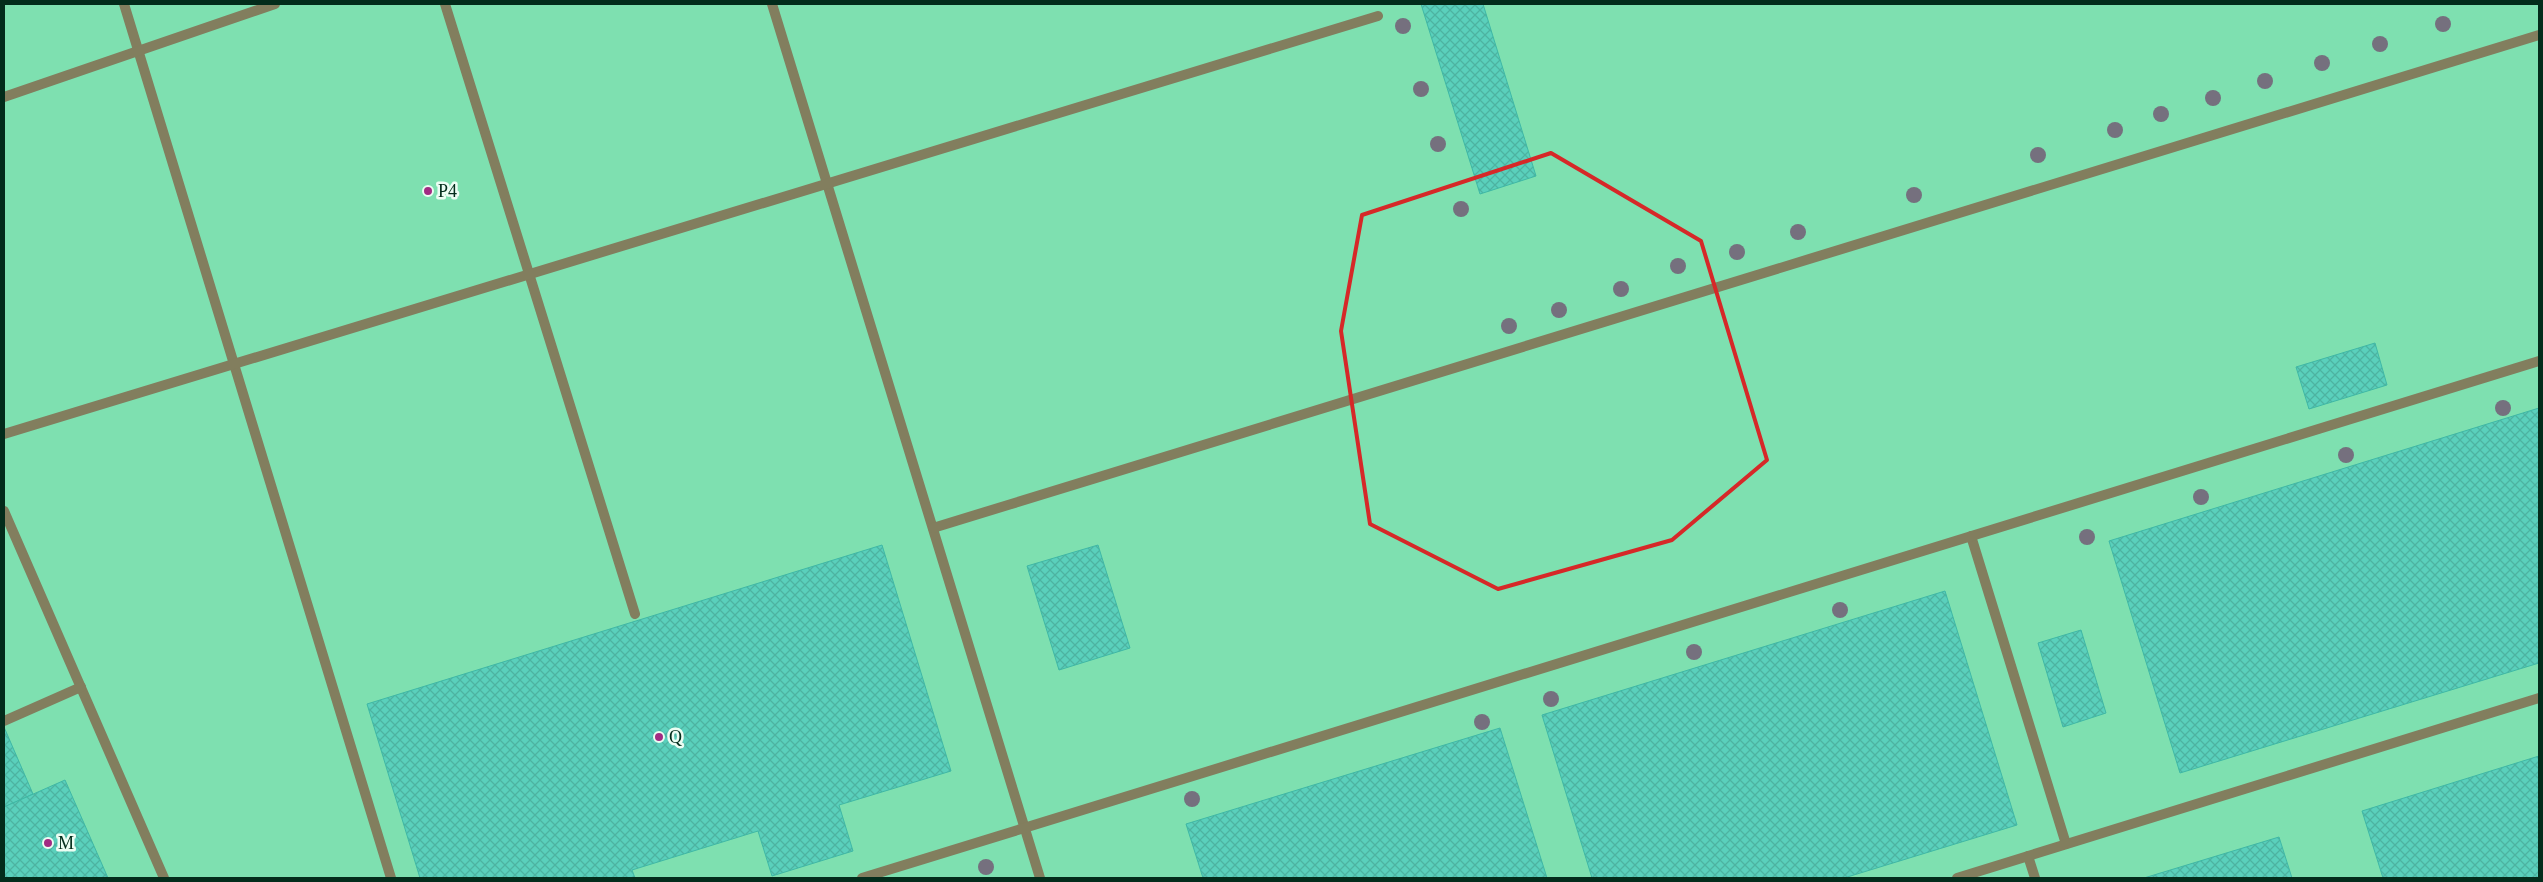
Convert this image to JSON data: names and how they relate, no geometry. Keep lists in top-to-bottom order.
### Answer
{
  "places": ["P4", "Q", "M"]
}
